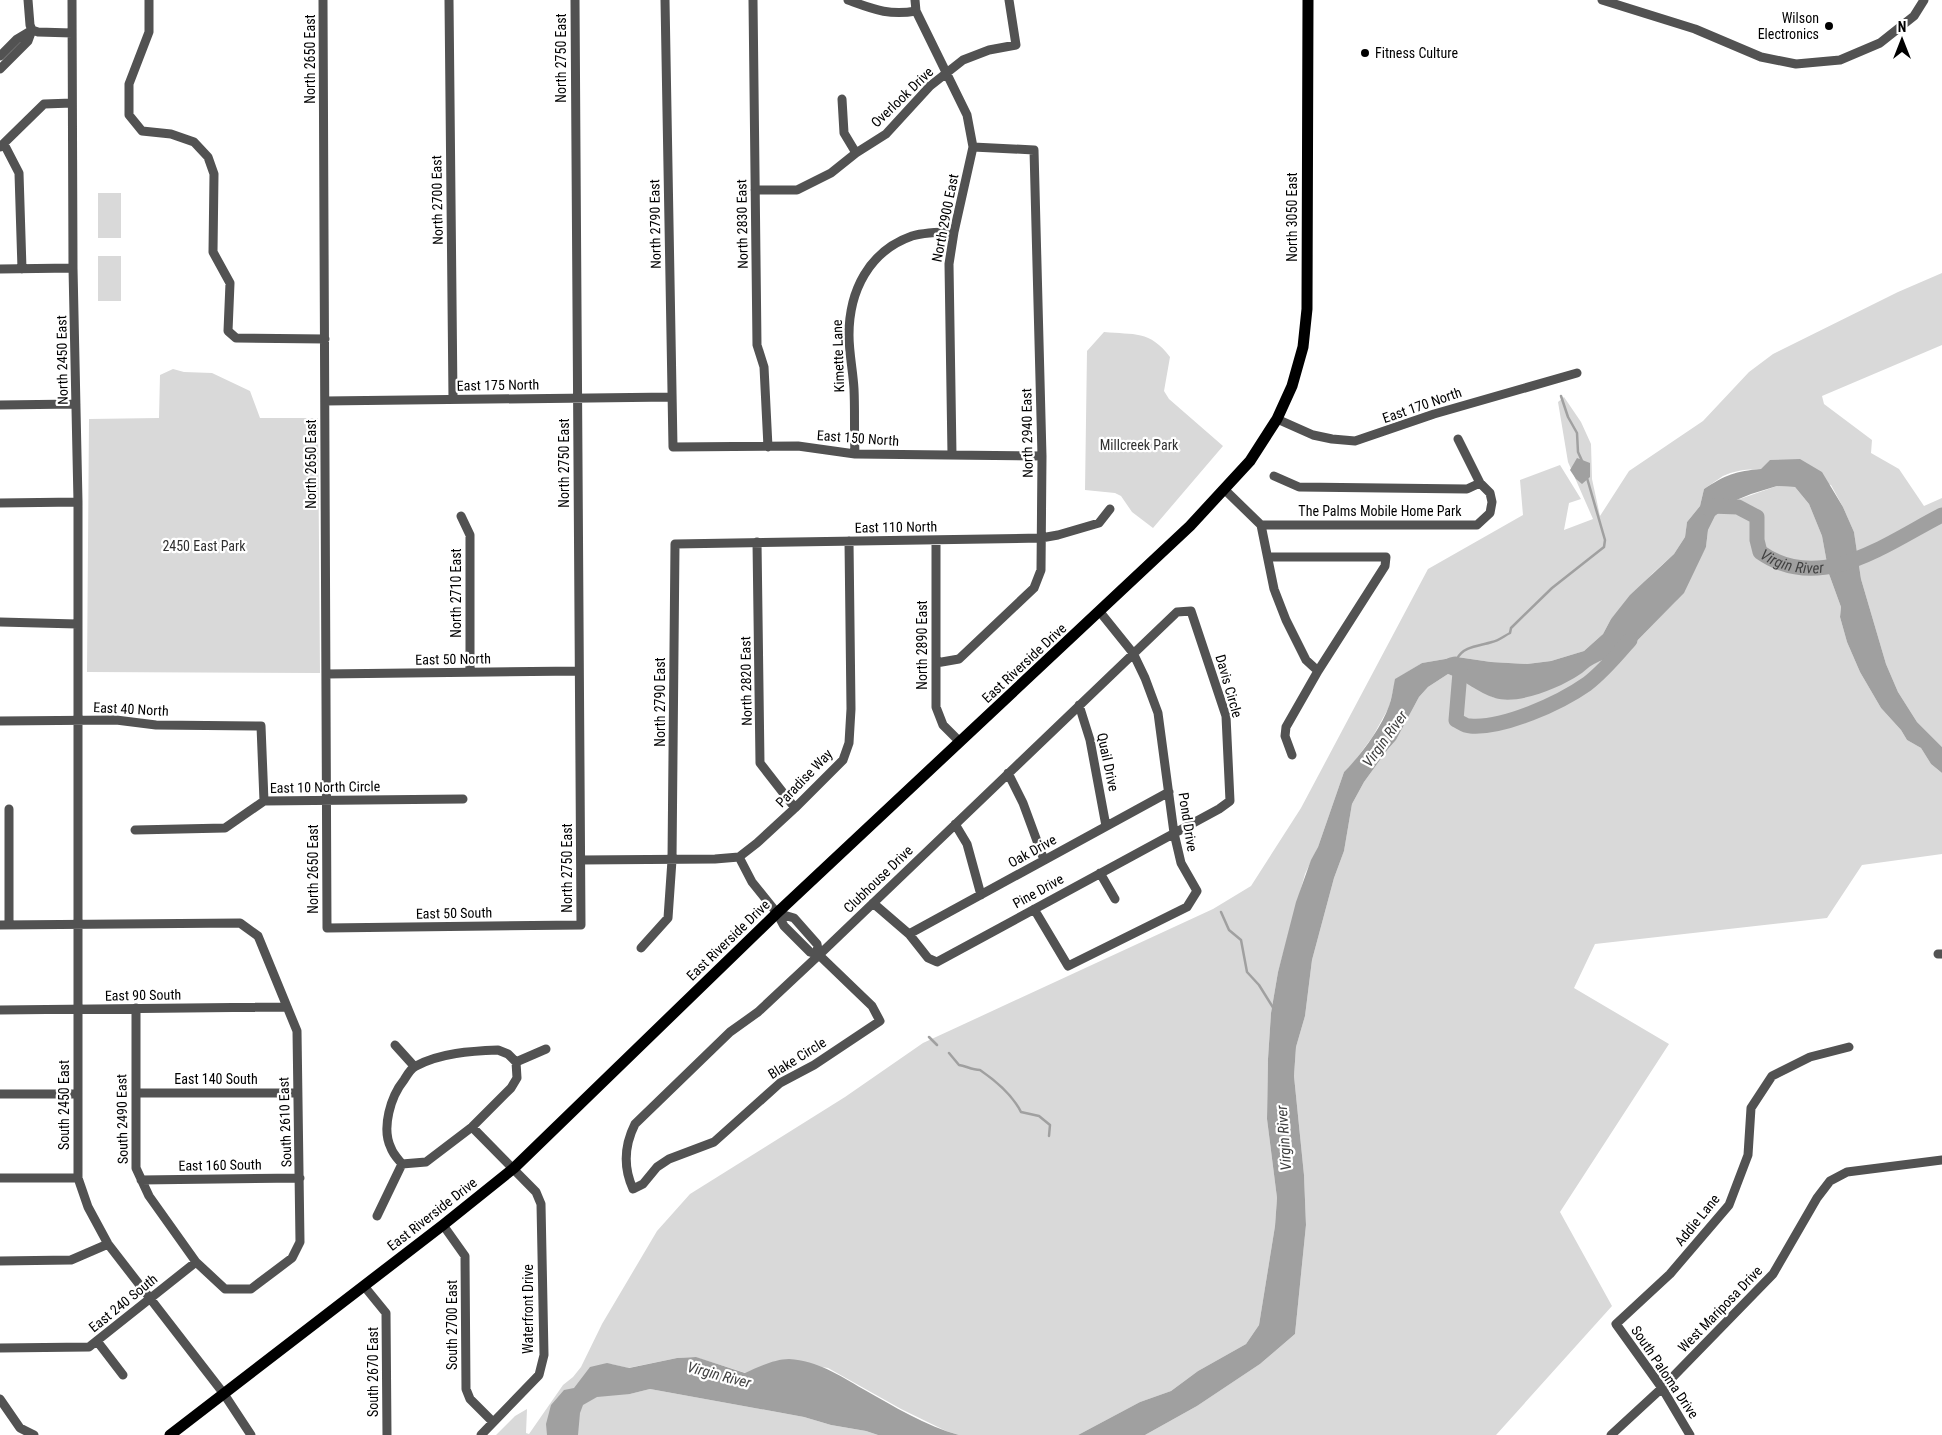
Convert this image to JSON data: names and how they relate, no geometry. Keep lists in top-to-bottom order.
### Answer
{
  "streets": {
    "main road": ["North 3050 East", "East Riverside Drive"],
    "street": [
      "North 2750 East",
      "North 2650 East",
      "Overlook Drive",
      "North 2700 East",
      "North 2900 East",
      "North 2790 East",
      "North 2830 East",
      "Kimette Lane",
      "North 2450 East",
      "East 175 North",
      "East 170 North",
      "North 2940 East",
      "East 150 North",
      "The Palms Mobile Home Park",
      "East 110 North",
      "North 2710 East",
      "North 2890 East",
      "East 50 North",
      "North 2820 East",
      "Davis Circle",
      "East 40 North",
      "Quail Drive",
      "Paradise Way",
      "East 10 North Circle",
      "Pond Drive",
      "Oak Drive",
      "Clubhouse Drive",
      "Pine Drive",
      "East 50 South",
      "East 90 South",
      "Blake Circle",
      "East 140 South",
      "South 2450 East",
      "South 2490 East",
      "South 2610 East",
      "East 160 South",
      "Addie Lane",
      "East 240 South",
      "Waterfront Drive",
      "West Mariposa Drive",
      "South 2700 East",
      "South 2670 East",
      "South Paloma Drive"
    ]
  },
  "crossings": [
    ["North 2750 East", "East 175 North"],
    ["North 2750 East", "East 50 North"],
    ["North 2750 East", "Paradise Way"],
    ["North 2750 East", "East 50 South"],
    ["North 2650 East", "East 175 North"],
    ["North 2650 East", "East 50 North"],
    ["North 2650 East", "East 10 North Circle"],
    ["North 2650 East", "East 50 South"],
    ["Overlook Drive", "North 2900 East"],
    ["Overlook Drive", "North 2830 East"],
    ["North 2700 East", "East 175 North"],
    ["North 3050 East", "East 170 North"],
    ["North 3050 East", "East Riverside Drive"],
    ["North 2900 East", "Kimette Lane"],
    ["North 2900 East", "North 2940 East"],
    ["North 2900 East", "East 150 North"],
    ["North 2790 East", "East 175 North"],
    ["North 2790 East", "East 150 North"],
    ["North 2790 East", "East 110 North"],
    ["North 2790 East", "Paradise Way"],
    ["North 2830 East", "East 150 North"],
    ["Kimette Lane", "East 150 North"],
    ["North 2450 East", "East 40 North"],
    ["North 2450 East", "South 2450 East"],
    ["East 170 North", "East Riverside Drive"],
    ["North 2940 East", "East 150 North"],
    ["North 2940 East", "East 110 North"],
    ["North 2940 East", "North 2890 East"],
    ["East 110 North", "North 2890 East"],
    ["East 110 North", "North 2820 East"],
    ["East 110 North", "Paradise Way"],
    ["North 2710 East", "East 50 North"],
    ["North 2890 East", "East Riverside Drive"],
    ["East Riverside Drive", "Pond Drive"],
    ["East Riverside Drive", "South 2450 East"],
    ["East Riverside Drive", "Waterfront Drive"],
    ["East Riverside Drive", "South 2700 East"],
    ["East Riverside Drive", "South 2670 East"],
    ["North 2820 East", "Paradise Way"],
    ["Davis Circle", "Clubhouse Drive"],
    ["Davis Circle", "Pine Drive"],
    ["East 40 North", "East 10 North Circle"],
    ["East 40 North", "South 2450 East"],
    ["Quail Drive", "Oak Drive"],
    ["Quail Drive", "Clubhouse Drive"],
    ["Pond Drive", "Oak Drive"],
    ["Pond Drive", "Clubhouse Drive"],
    ["Pond Drive", "Pine Drive"],
    ["Oak Drive", "Pine Drive"],
    ["Clubhouse Drive", "Pine Drive"],
    ["Clubhouse Drive", "Blake Circle"],
    ["East 90 South", "South 2450 East"],
    ["East 90 South", "South 2490 East"],
    ["East 90 South", "South 2610 East"],
    ["East 140 South", "South 2490 East"],
    ["East 140 South", "South 2610 East"],
    ["South 2450 East", "South 2610 East"],
    ["South 2450 East", "East 240 South"],
    ["South 2490 East", "South 2610 East"],
    ["South 2490 East", "East 160 South"],
    ["South 2490 East", "East 240 South"],
    ["South 2610 East", "East 160 South"],
    ["Addie Lane", "South Paloma Drive"],
    ["Waterfront Drive", "South 2700 East"],
    ["West Mariposa Drive", "South Paloma Drive"]
  ],
  "water": ["Virgin River"],
  "parks": ["Millcreek Park", "2450 East Park"],
  "places": ["Wilson Electronics", "Fitness Culture"],
  "north": "top"
}
